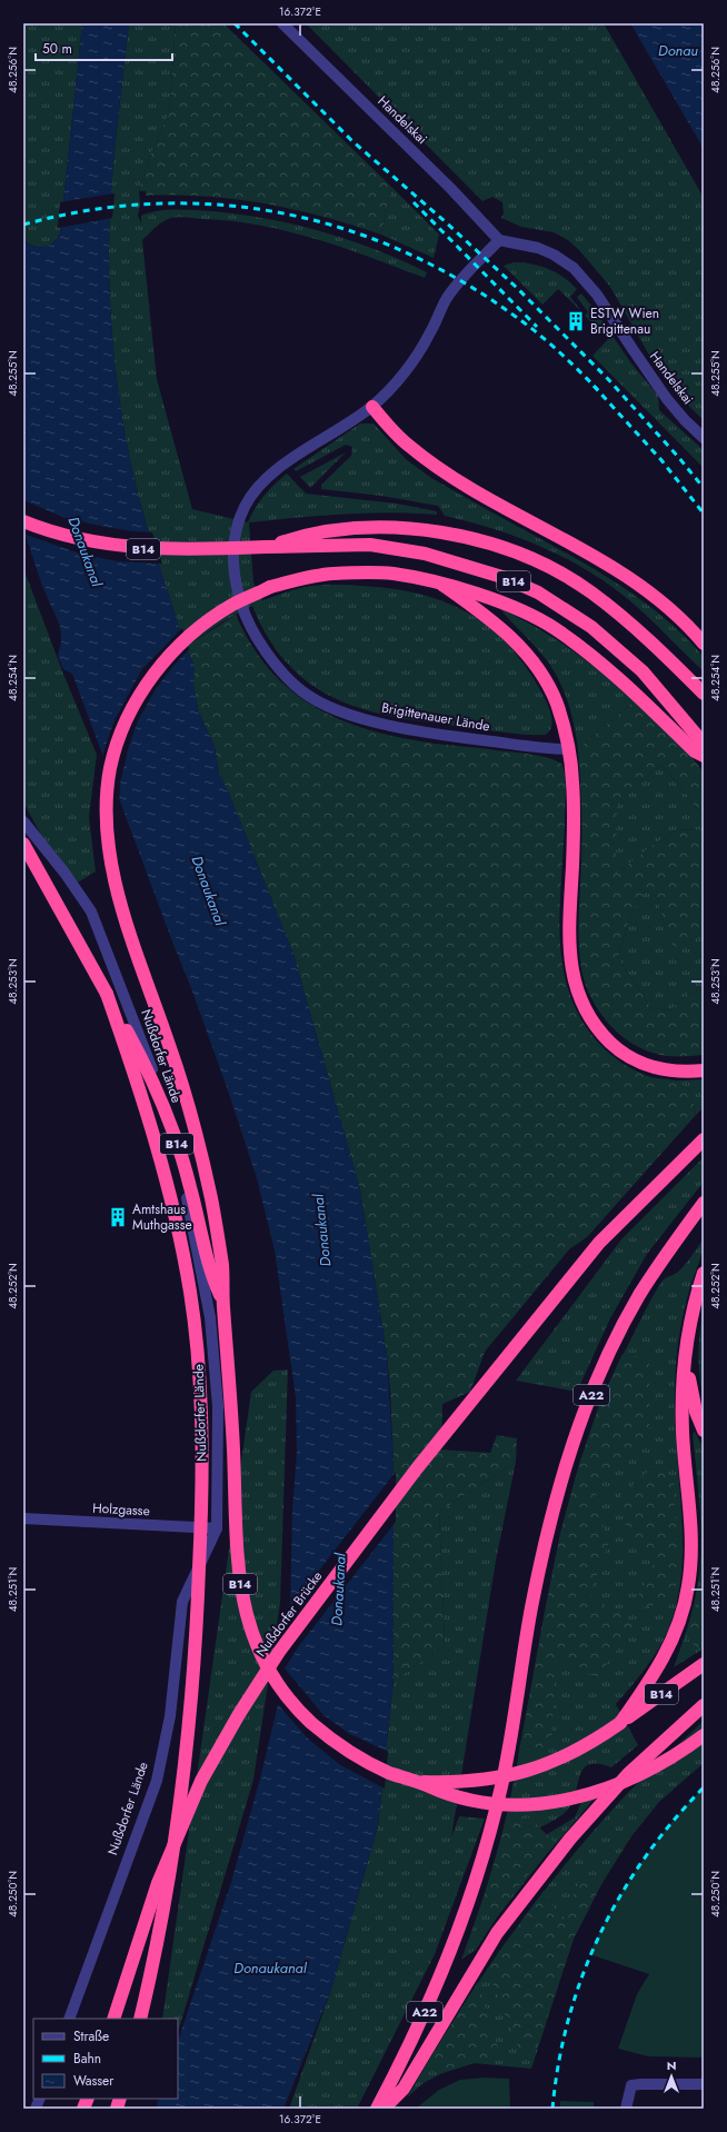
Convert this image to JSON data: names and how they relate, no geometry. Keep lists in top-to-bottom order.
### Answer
{
  "streets": {
    "highway": ["B14", "A22", "Nußdorfer Brücke"],
    "street": [
      "Handelskai",
      "Brigittenauer Lände",
      "Nußdorfer Lände",
      "Holzgasse"
    ]
  },
  "crossings": [
    ["Nußdorfer Lände", "Holzgasse"]
  ],
  "water": ["Donau", "Donaukanal"],
  "places": {
    "building": ["ESTW Wien Brigittenau", "Amtshaus Muthgasse"]
  },
  "legend": ["Straße", "Bahn", "Wasser"],
  "scale_bar": "50 m",
  "north": "top",
  "coordinates": [
    "16.372°E",
    "48.256°N",
    "48.255°N",
    "48.254°N",
    "48.253°N",
    "48.252°N",
    "48.251°N",
    "48.250°N"
  ]
}
